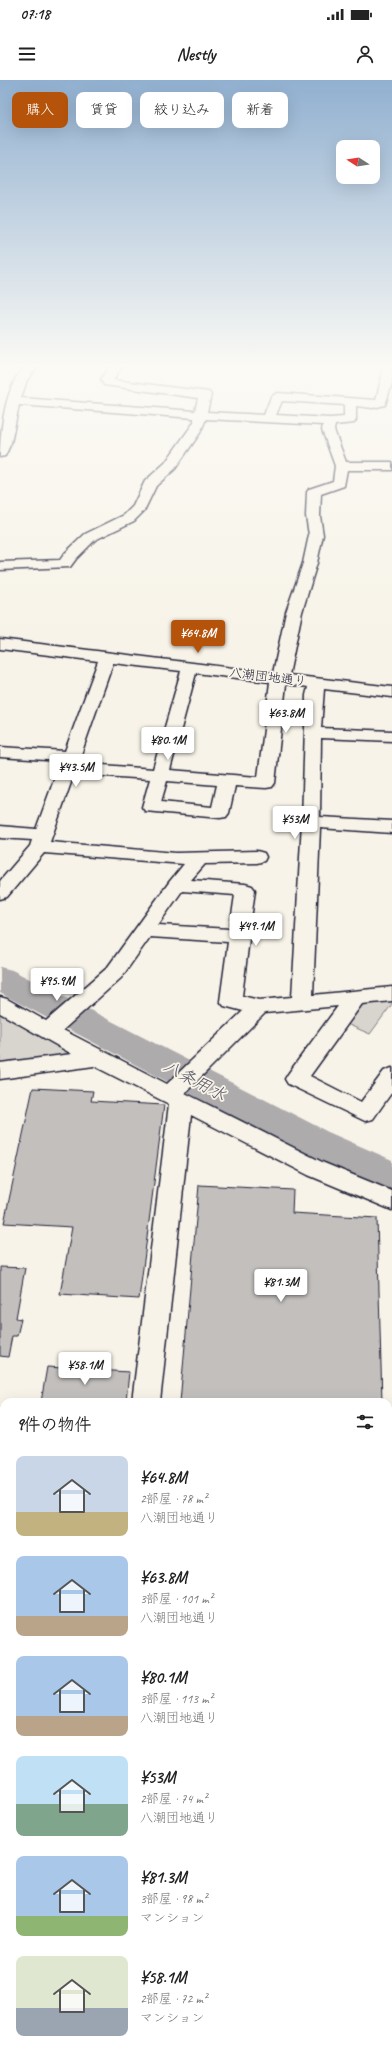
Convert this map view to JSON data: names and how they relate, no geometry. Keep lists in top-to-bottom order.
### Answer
{
  "streets": {
    "street": ["八潮団地通り"]
  },
  "water": ["八条用水"],
  "north": "left",
  "page": {
    "status": "07:18",
    "header": "Nestly",
    "chip": [
      "購入",
      "賃貸",
      "絞り込み",
      "新着"
    ],
    "price": [
      "¥64.8M",
      "¥63.8M",
      "¥80.1M",
      "¥43.5M",
      "¥53M",
      "¥49.1M",
      "¥95.9M",
      "¥81.3M",
      "¥58.1M"
    ],
    "heading": "9件の物件",
    "list": [
      {
        "name": "¥64.8M",
        "note": "2部屋 · 78 m² · 八潮団地通り"
      },
      {
        "name": "¥63.8M",
        "note": "3部屋 · 101 m² · 八潮団地通り"
      },
      {
        "name": "¥80.1M",
        "note": "3部屋 · 113 m² · 八潮団地通り"
      },
      {
        "name": "¥53M",
        "note": "2部屋 · 74 m² · 八潮団地通り"
      },
      {
        "name": "¥81.3M",
        "note": "3部屋 · 98 m² · マンション"
      },
      {
        "name": "¥58.1M",
        "note": "2部屋 · 72 m² · マンション"
      }
    ]
  }
}
